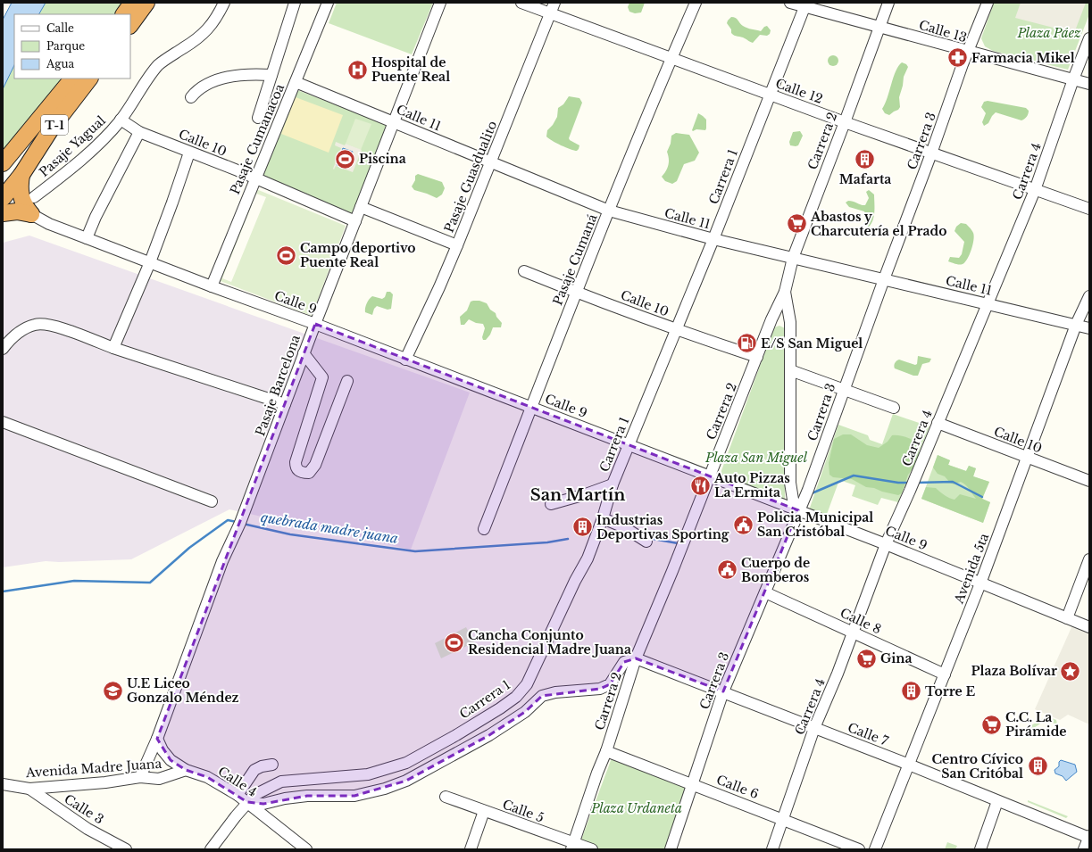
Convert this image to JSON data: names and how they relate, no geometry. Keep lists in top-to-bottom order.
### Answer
{
  "streets": {
    "highway": ["T-1"],
    "street": [
      "Calle 13",
      "Calle 12",
      "Calle 11",
      "Pasaje Cumanacoa",
      "Carrera 2",
      "Carrera 3",
      "Calle 10",
      "Pasaje Yagual",
      "Carrera 4",
      "Pasaje Guasdualito",
      "Carrera 1",
      "Pasaje Cumaná",
      "Calle 9",
      "Pasaje Barcelona",
      "Avenida 5ta",
      "Calle 8",
      "Calle 7",
      "Avenida Madre Juana",
      "Calle 4",
      "Calle 6",
      "Calle 3",
      "Calle 5"
    ]
  },
  "crossings": [
    ["Calle 13", "Carrera 2"],
    ["Calle 13", "Carrera 3"],
    ["Calle 13", "Carrera 4"],
    ["Calle 13", "Carrera 1"],
    ["Calle 12", "Carrera 2"],
    ["Calle 12", "Carrera 3"],
    ["Calle 12", "Carrera 4"],
    ["Calle 12", "Pasaje Guasdualito"],
    ["Calle 12", "Carrera 1"],
    ["Calle 12", "Pasaje Cumaná"],
    ["Calle 11", "Pasaje Cumanacoa"],
    ["Calle 11", "Carrera 2"],
    ["Calle 11", "Carrera 3"],
    ["Calle 11", "Carrera 4"],
    ["Calle 11", "Pasaje Guasdualito"],
    ["Calle 11", "Carrera 1"],
    ["Calle 11", "Pasaje Cumaná"],
    ["Calle 11", "Pasaje Barcelona"],
    ["Calle 11", "Avenida 5ta"],
    ["Pasaje Cumanacoa", "Calle 10"],
    ["Pasaje Cumanacoa", "Calle 9"],
    ["Carrera 2", "Calle 10"],
    ["Carrera 2", "Calle 9"],
    ["Carrera 2", "Calle 7"],
    ["Carrera 2", "Calle 6"],
    ["Carrera 2", "Calle 5"],
    ["Carrera 3", "Calle 9"],
    ["Carrera 3", "Calle 8"],
    ["Carrera 3", "Calle 7"],
    ["Carrera 3", "Calle 6"],
    ["Calle 10", "Pasaje Yagual"],
    ["Calle 10", "Carrera 4"],
    ["Calle 10", "Carrera 1"],
    ["Calle 10", "Pasaje Cumaná"],
    ["Calle 10", "Pasaje Barcelona"],
    ["Calle 10", "Avenida 5ta"],
    ["Carrera 4", "Calle 9"],
    ["Carrera 4", "Calle 8"],
    ["Carrera 4", "Calle 7"],
    ["Carrera 4", "Calle 6"],
    ["Pasaje Guasdualito", "Calle 9"],
    ["Carrera 1", "Calle 9"],
    ["Carrera 1", "Calle 4"],
    ["Pasaje Cumaná", "Calle 9"],
    ["Calle 9", "Pasaje Barcelona"],
    ["Calle 9", "Avenida 5ta"],
    ["Pasaje Barcelona", "Avenida Madre Juana"],
    ["Pasaje Barcelona", "Calle 4"],
    ["Avenida 5ta", "Calle 8"],
    ["Avenida 5ta", "Calle 7"],
    ["Avenida Madre Juana", "Calle 4"],
    ["Avenida Madre Juana", "Calle 3"]
  ],
  "districts": ["San Martín"],
  "water": ["quebrada madre juana"],
  "parks": ["Plaza Páez", "Plaza San Miguel", "Plaza Urdaneta"],
  "places": {
    "pharmacy": ["Farmacia Mikel"],
    "hospital": ["Hospital de Puente Real"],
    "sports": ["Piscina", "Campo deportivo Puente Real", "Cancha Conjunto Residencial Madre Juana"],
    "building": [
      "Mafarta",
      "Industrias Deportivas Sporting",
      "Torre E",
      "Centro Cívico San Critóbal"
    ],
    "supermarket": ["Abastos y Charcutería el Prado", "Gina", "C.C. La Pirámide"],
    "fuel station": ["E/S San Miguel"],
    "restaurant": ["Auto Pizzas La Ermita"],
    "public building": ["Policia Municipal San Cristóbal", "Cuerpo de Bomberos"],
    "place": ["Plaza Bolívar"],
    "school or university": ["U.E Liceo Gonzalo Méndez"]
  },
  "legend": ["Calle", "Parque", "Agua"]
}
